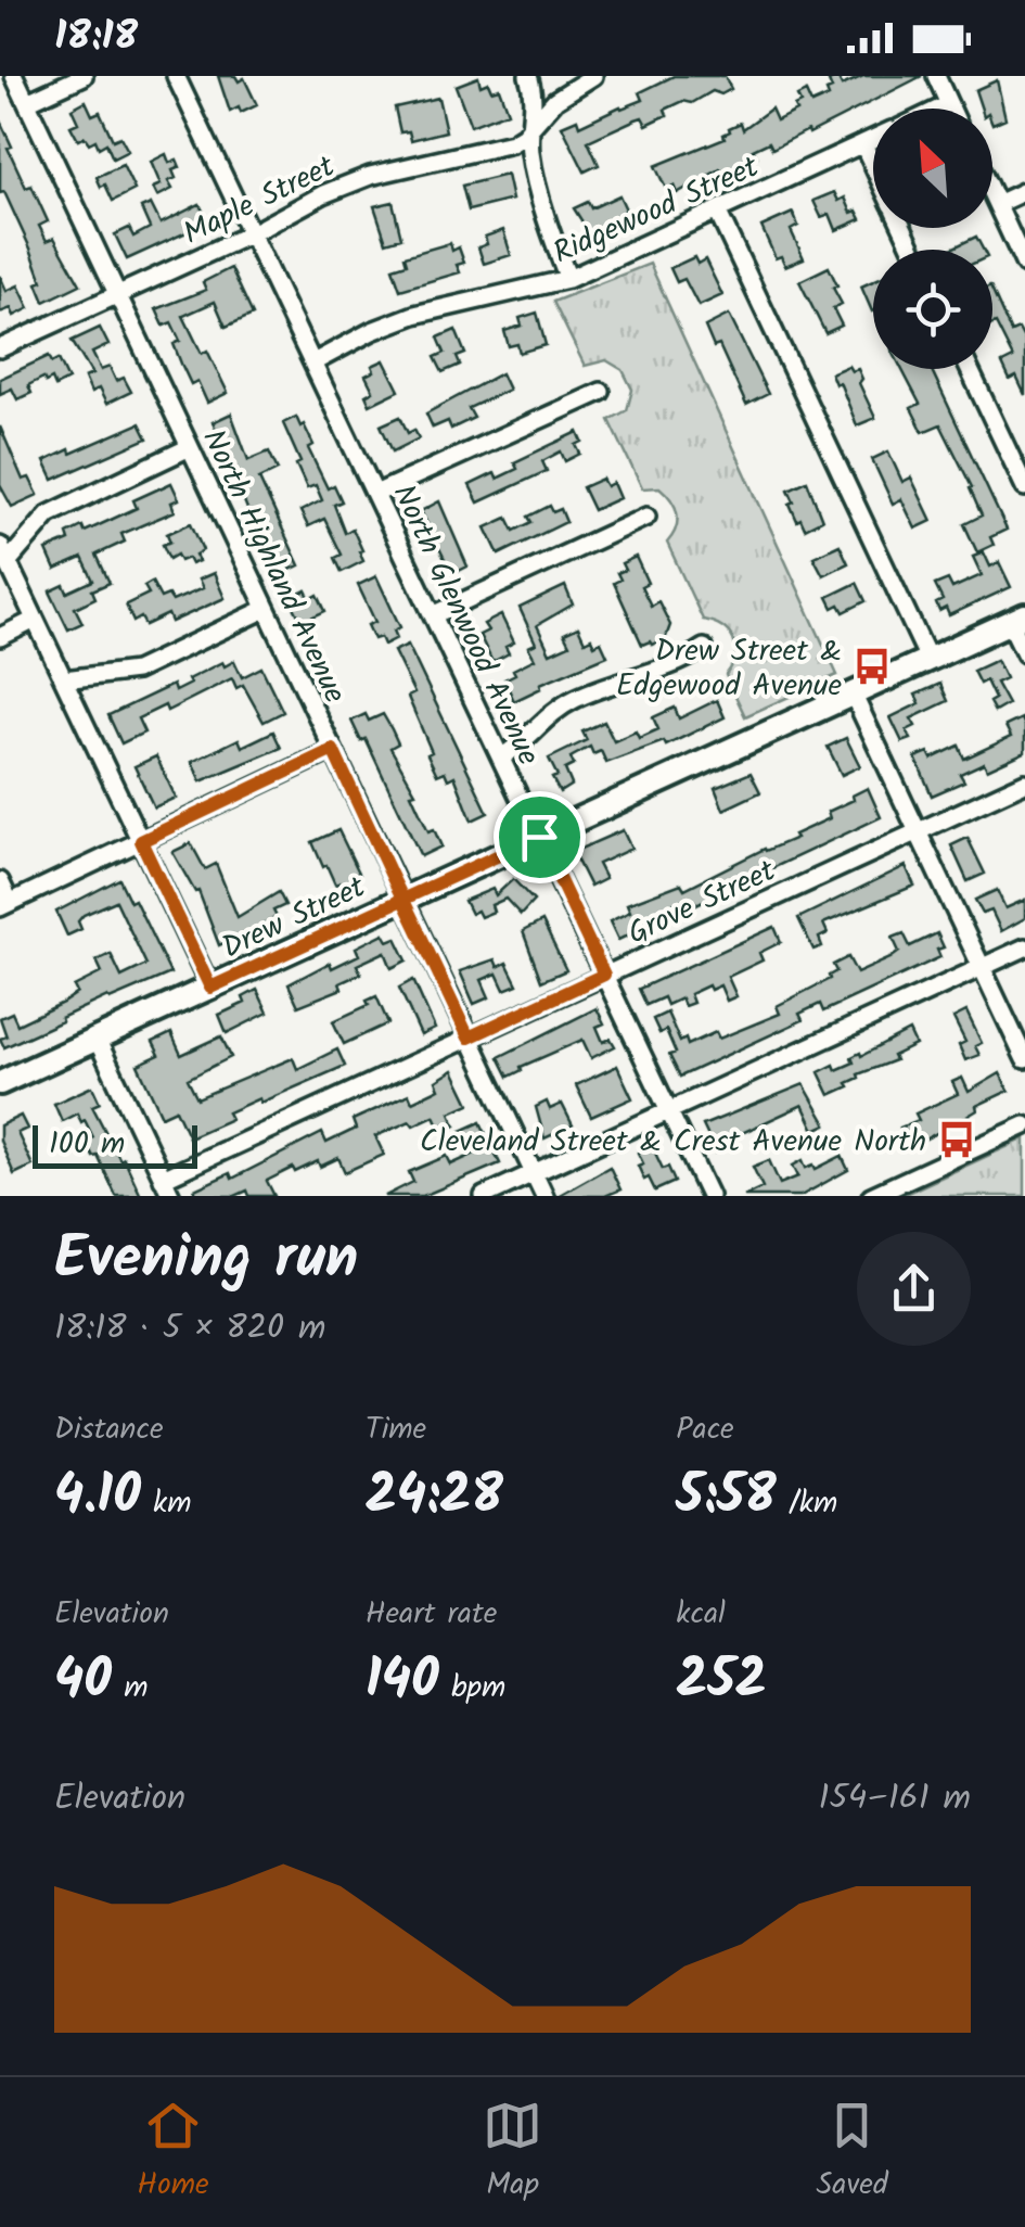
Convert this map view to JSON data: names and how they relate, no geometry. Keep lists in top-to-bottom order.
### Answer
{
  "streets": {
    "main road": ["Drew Street"],
    "street": [
      "Maple Street",
      "Ridgewood Street",
      "North Highland Avenue",
      "North Glenwood Avenue",
      "Grove Street"
    ]
  },
  "crossings": [
    ["Maple Street", "North Highland Avenue"],
    ["Maple Street", "North Glenwood Avenue"],
    ["Ridgewood Street", "North Glenwood Avenue"],
    ["North Highland Avenue", "Grove Street"],
    ["North Highland Avenue", "Drew Street"],
    ["North Glenwood Avenue", "Grove Street"],
    ["North Glenwood Avenue", "Drew Street"]
  ],
  "places": {
    "bus stop": ["Drew Street & Edgewood Avenue", "Cleveland Street & Crest Avenue North"]
  },
  "scale_bar": "100 m",
  "north": "top left",
  "page": {
    "status": "18:18",
    "scale": "100 m",
    "heading": ["Evening run", "18:18 · 5 × 820 m"],
    "stats": [
      ["Distance", "4.10 km"],
      ["Time", "24:28"],
      ["Pace", "5:58 /km"],
      ["Elevation", "40 m"],
      ["Heart rate", "140 bpm"],
      ["kcal", "252"]
    ],
    "chart": ["Elevation", "154–161 m"],
    "tabs": ["Home", "Map", "Saved"]
  }
}
